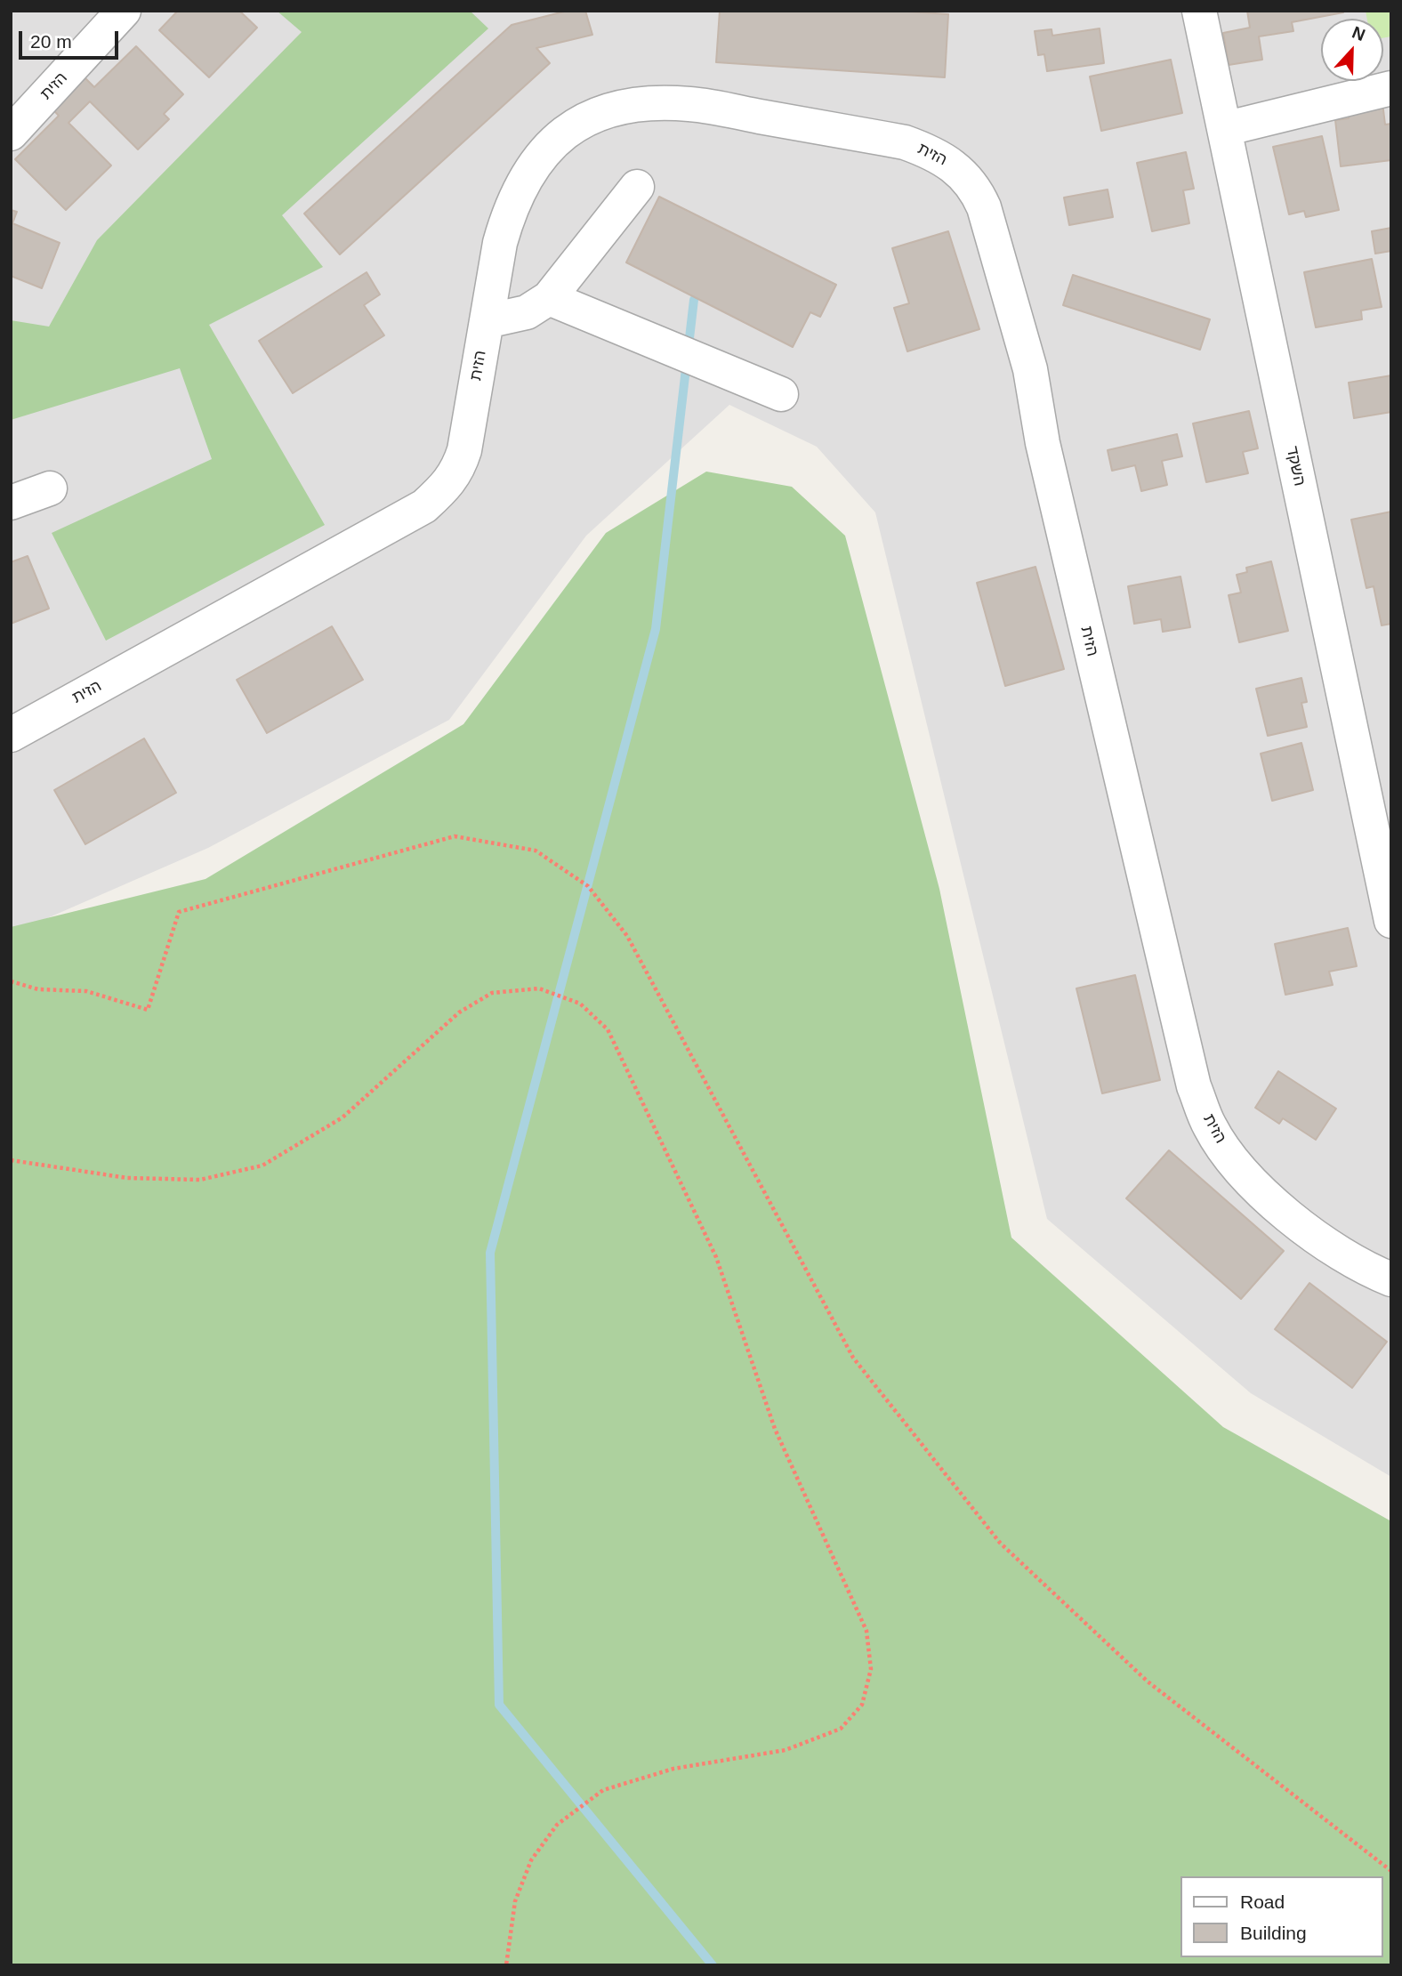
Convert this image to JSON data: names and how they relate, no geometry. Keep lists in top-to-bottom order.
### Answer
{
  "streets": {
    "street": ["הזית", "השקד"]
  },
  "legend": ["Road", "Building"],
  "scale_bar": "20 m",
  "north": "top"
}
